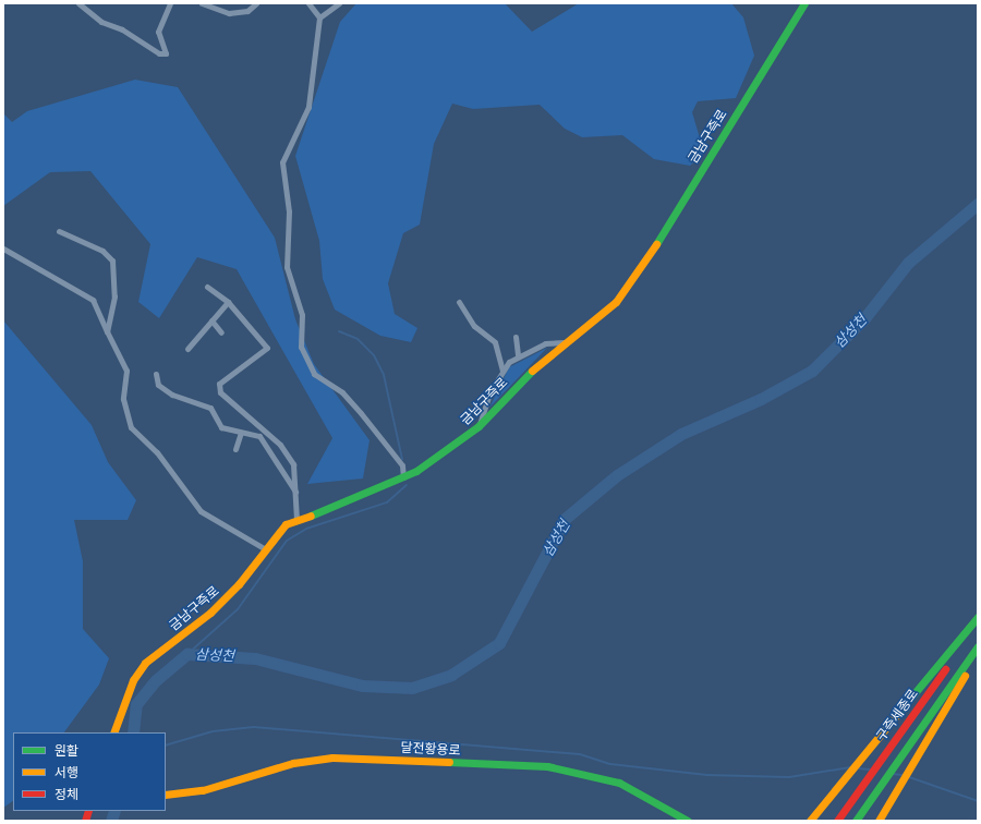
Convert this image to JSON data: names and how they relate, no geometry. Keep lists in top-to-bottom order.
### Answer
{
  "streets": {
    "main road": ["금남구즉로", "구즉세종로", "달전황용로"]
  },
  "water": ["삼성천"],
  "legend": ["원활", "서행", "정체"]
}
